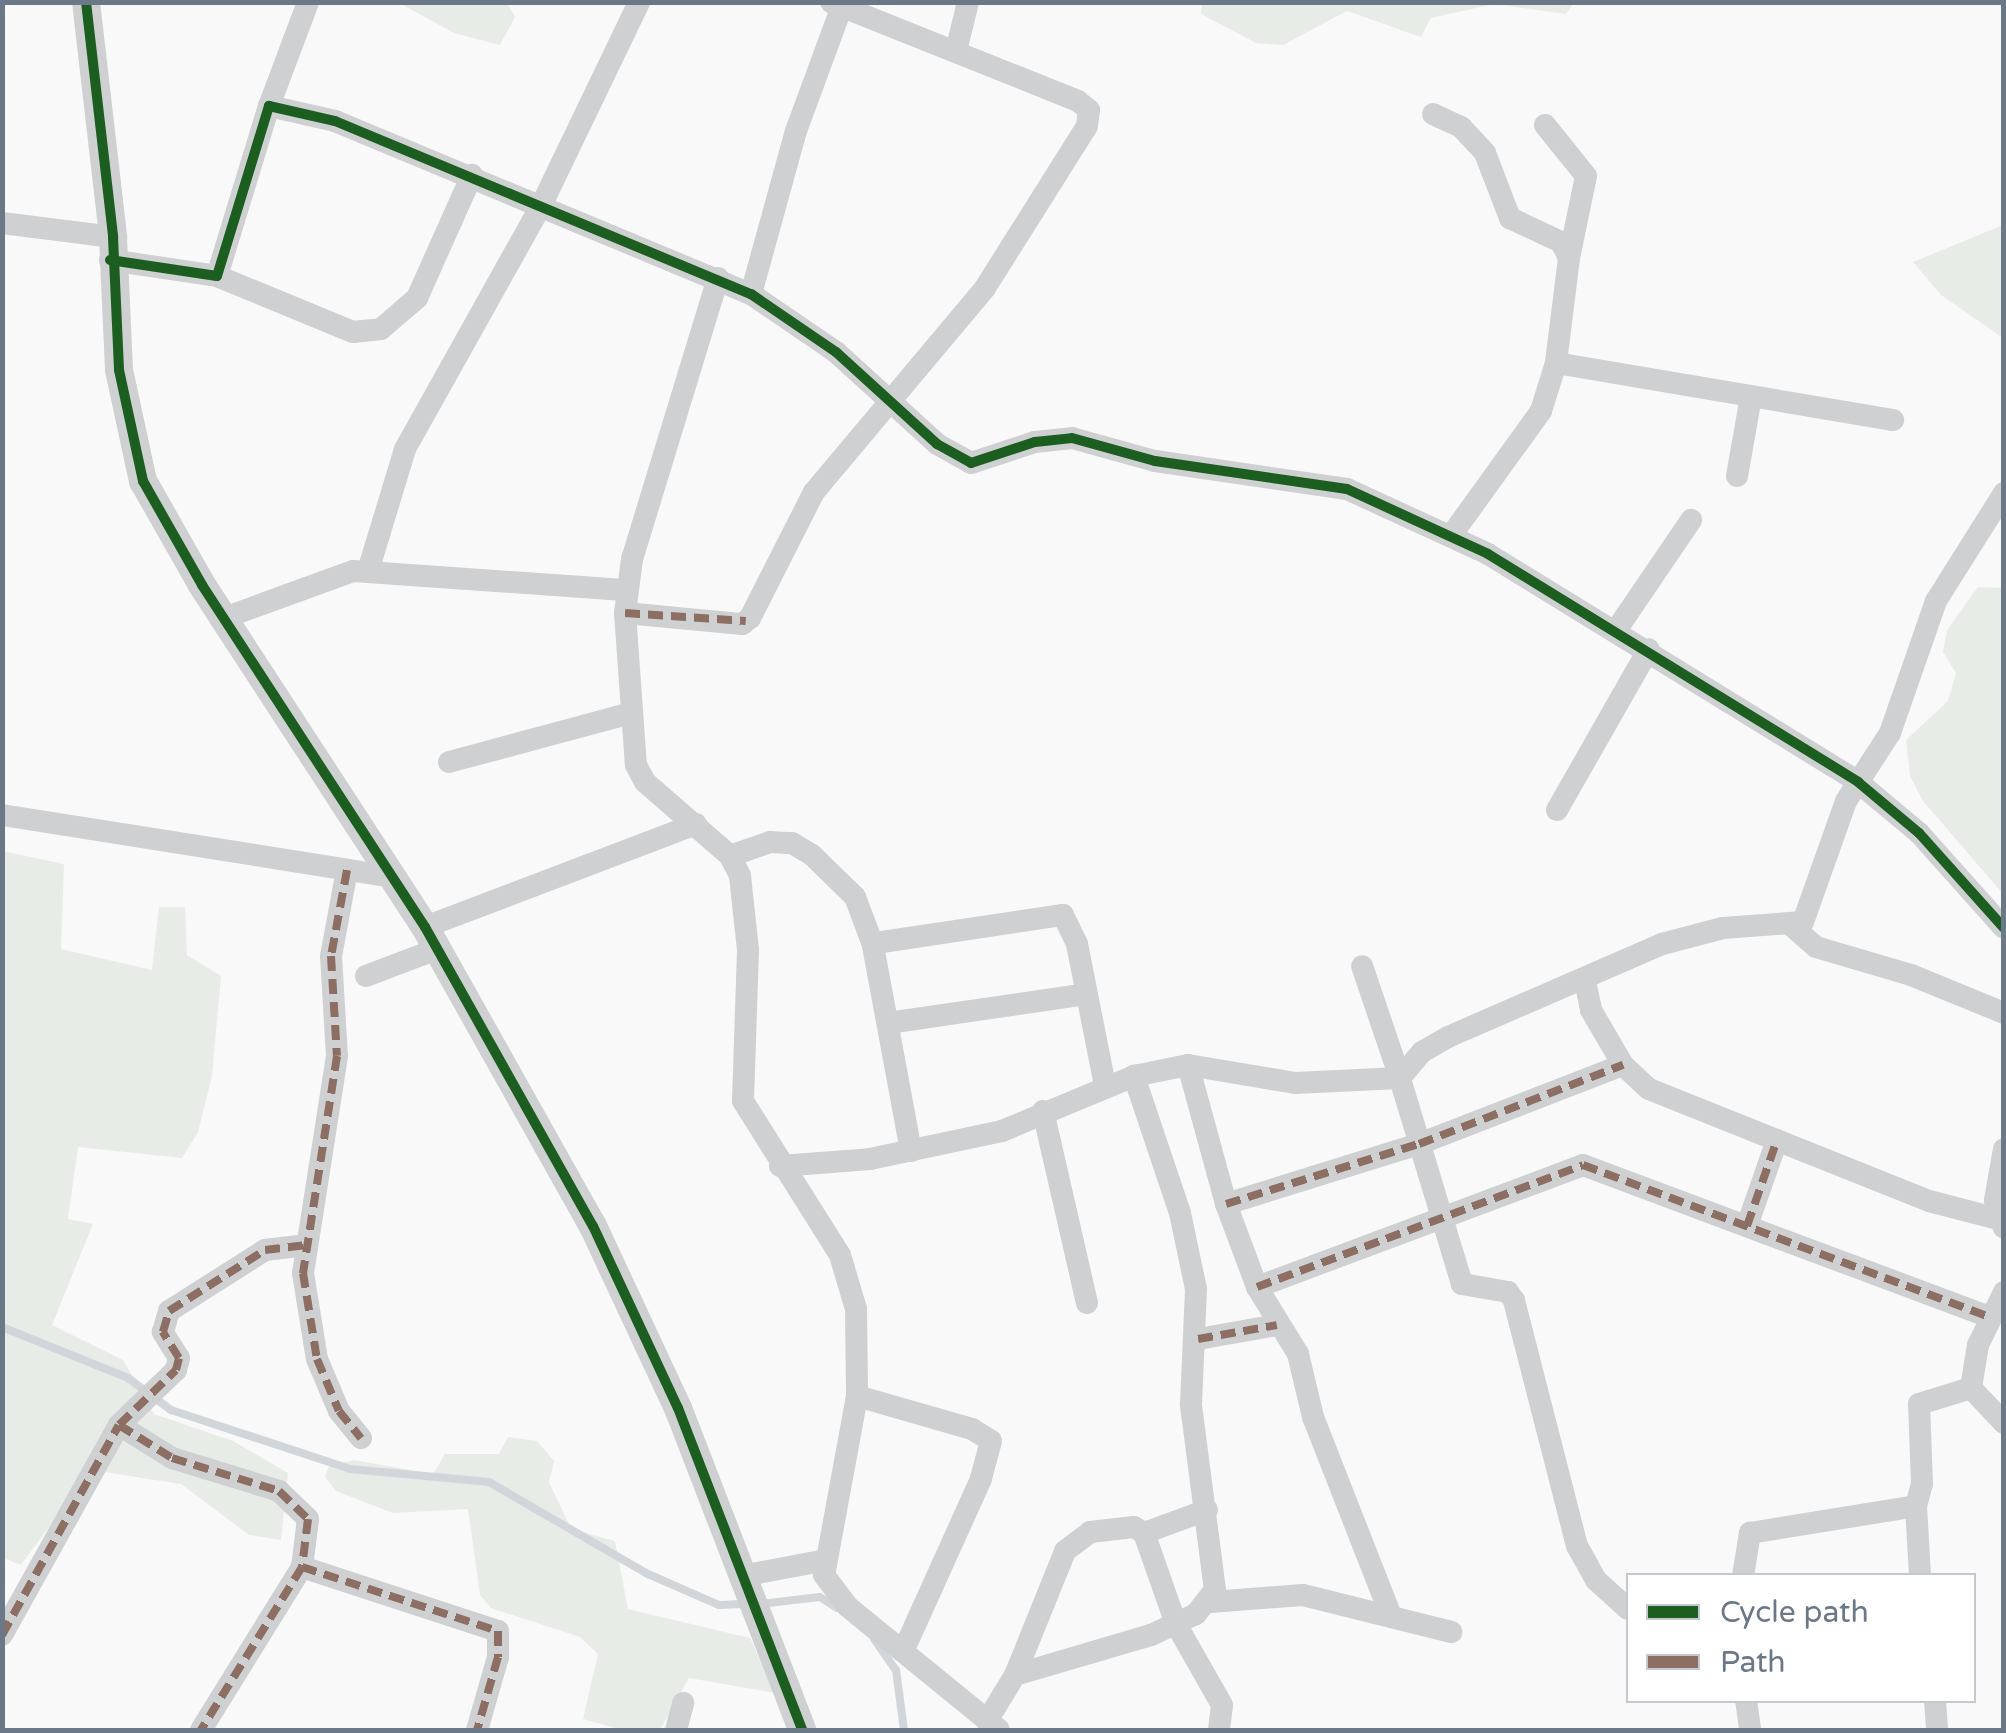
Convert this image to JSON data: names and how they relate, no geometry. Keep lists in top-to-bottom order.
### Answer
{
  "legend": ["Cycle path", "Path"]
}
